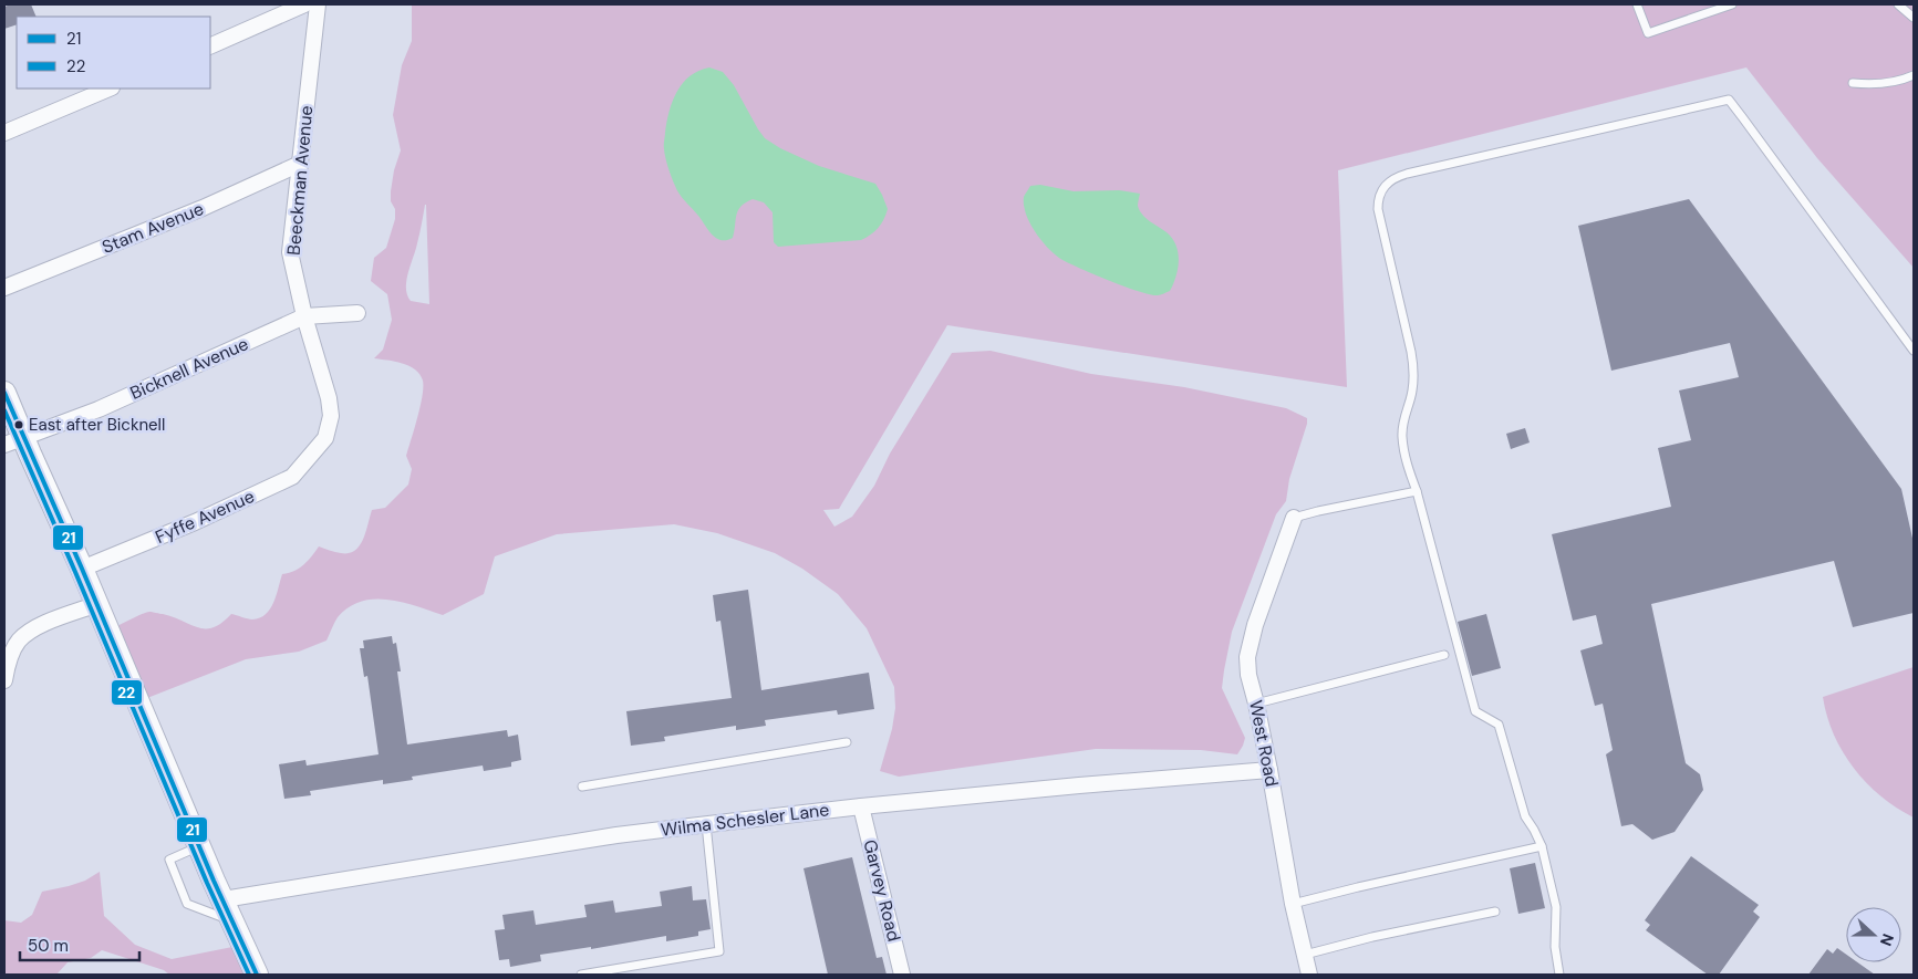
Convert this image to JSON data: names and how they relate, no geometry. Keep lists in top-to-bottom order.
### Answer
{
  "streets": {
    "street": [
      "Beeckman Avenue",
      "Stam Avenue",
      "Bicknell Avenue",
      "Fyffe Avenue",
      "West Road",
      "Wilma Schesler Lane",
      "Garvey Road"
    ]
  },
  "crossings": [
    ["Beeckman Avenue", "Stam Avenue"],
    ["Beeckman Avenue", "Bicknell Avenue"],
    ["Beeckman Avenue", "Fyffe Avenue"],
    ["West Road", "Wilma Schesler Lane"],
    ["Wilma Schesler Lane", "Garvey Road"]
  ],
  "places": ["East after Bicknell"],
  "lines": ["transit line 21", "transit line 22"],
  "legend": ["21", "22"],
  "scale_bar": "50 m",
  "north": "right"
}
